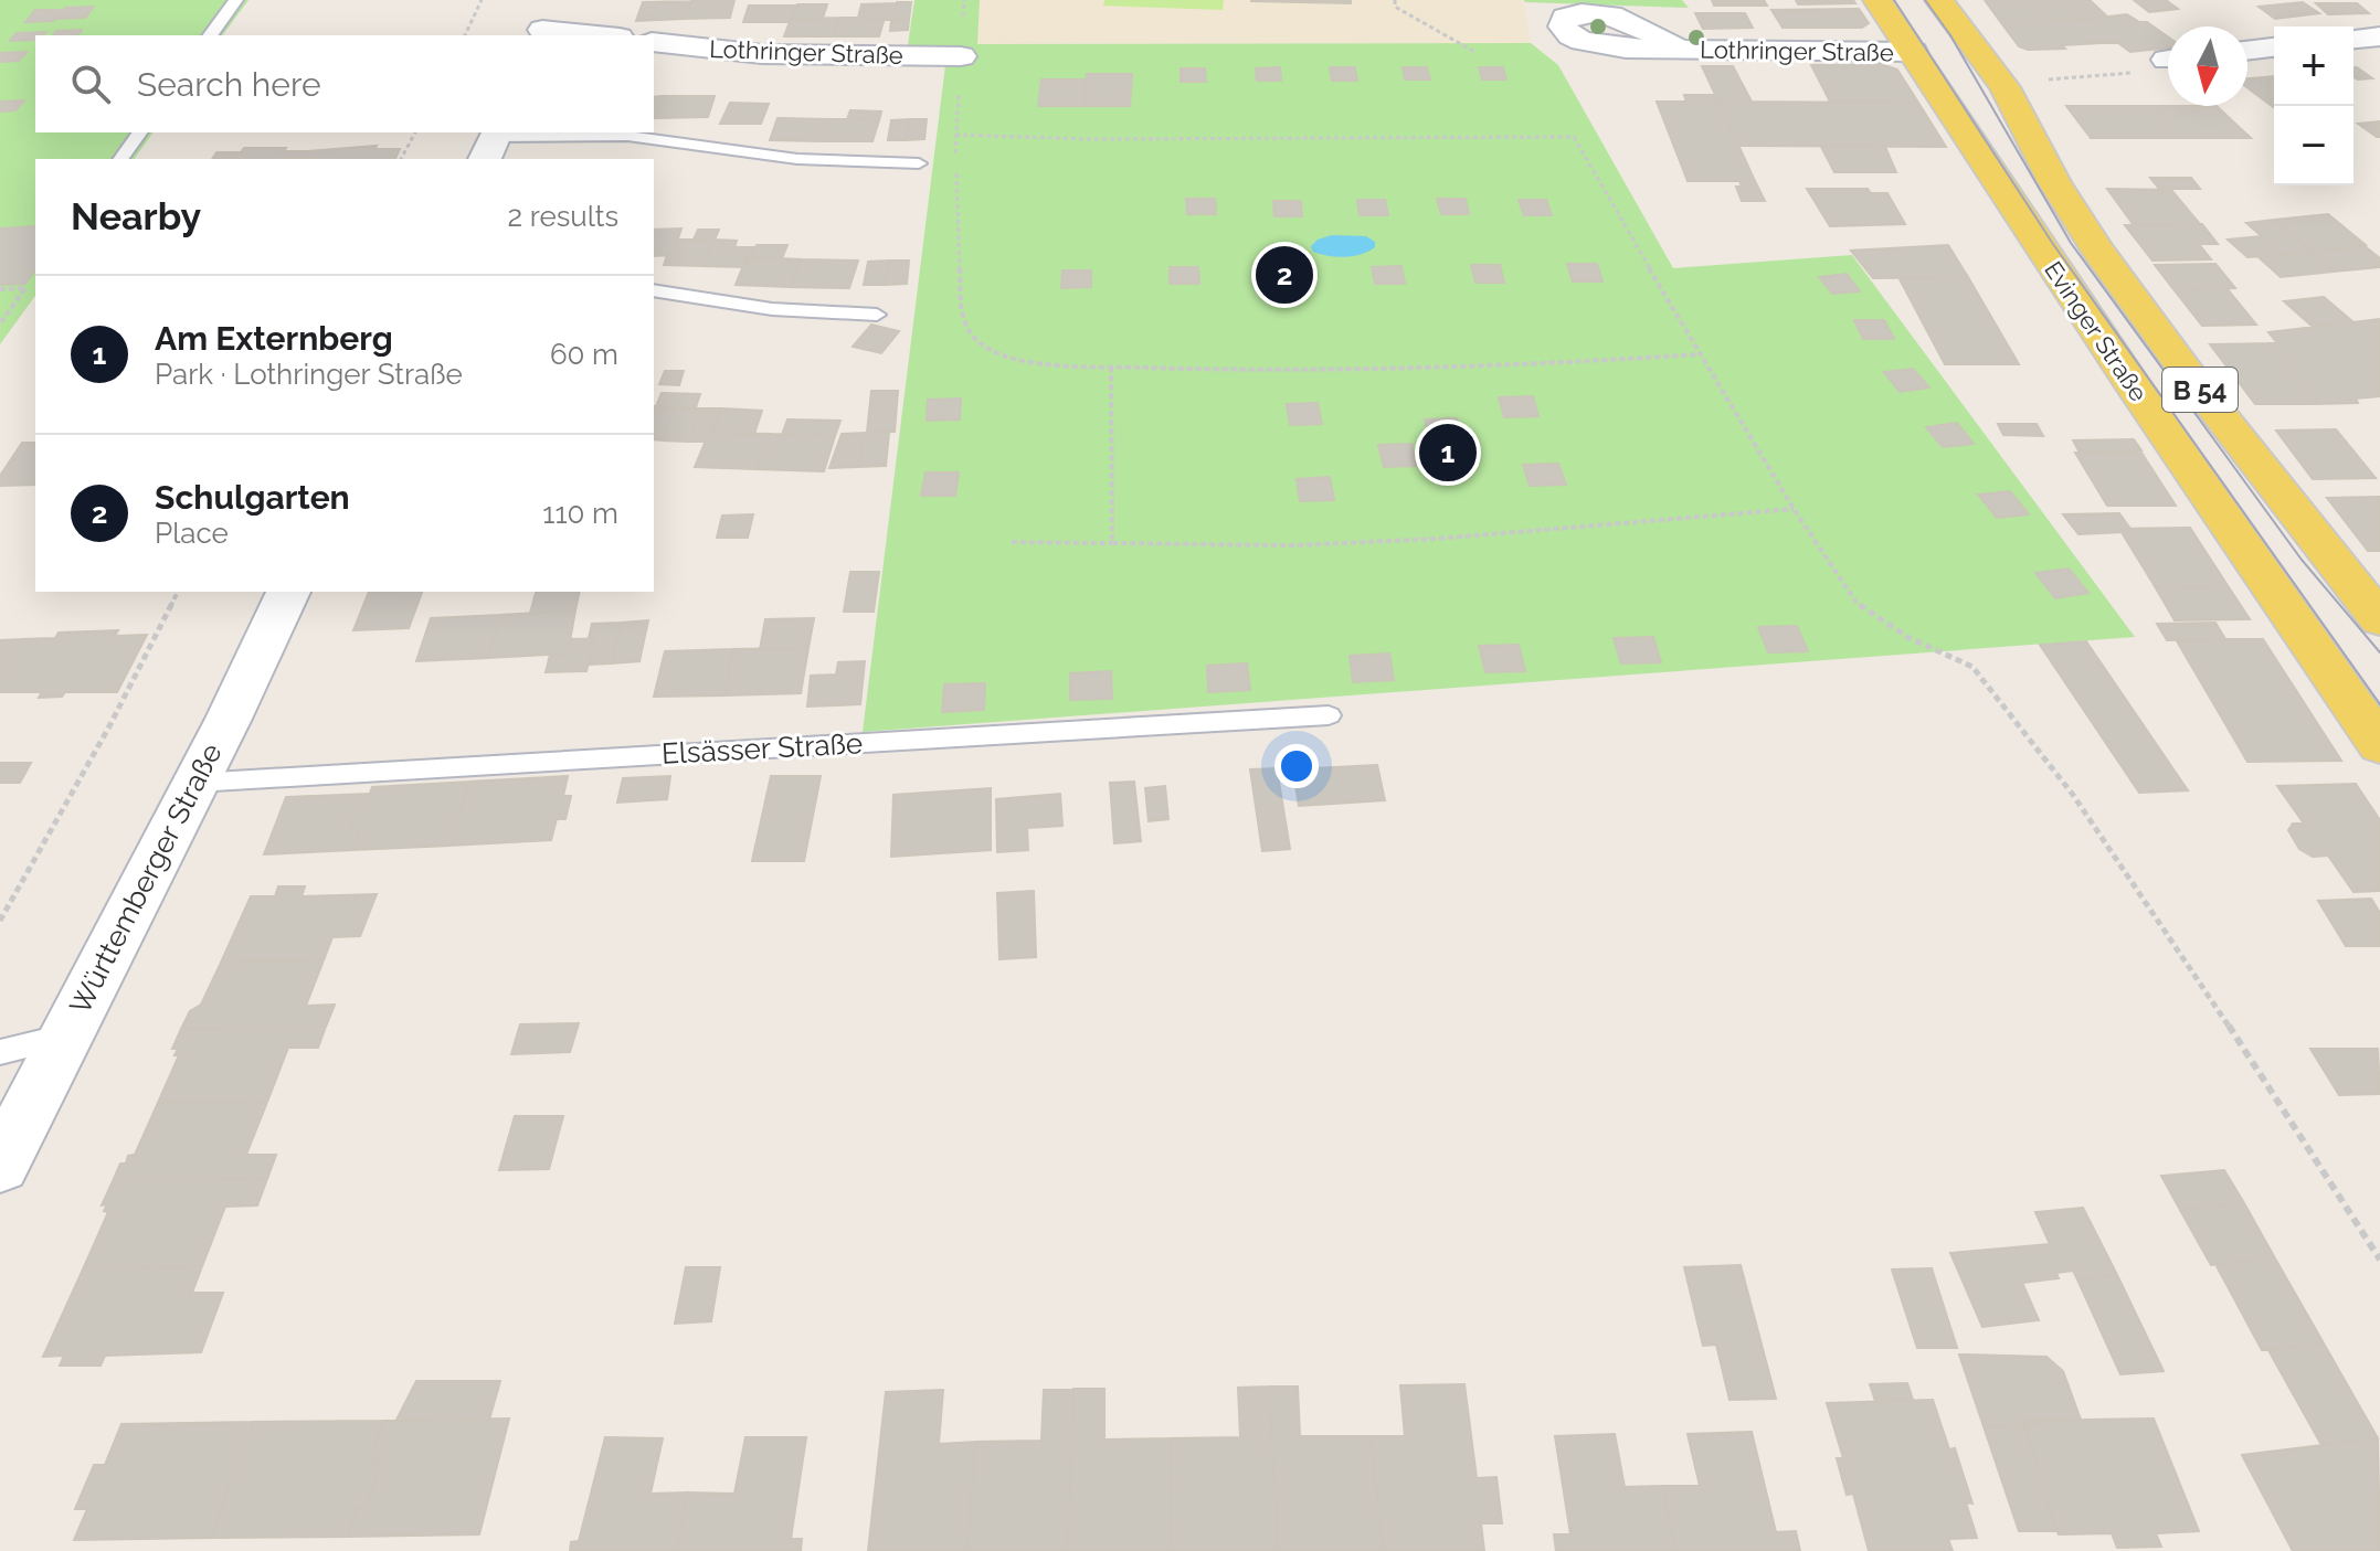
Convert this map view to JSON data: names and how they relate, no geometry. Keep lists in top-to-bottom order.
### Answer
{
  "streets": {
    "main road": ["Evinger Straße", "B 54"],
    "street": ["Lothringer Straße", "Württemberger Straße"],
    "lane": ["Elsässer Straße"]
  },
  "crossings": [
    ["Lothringer Straße", "Evinger Straße"],
    ["Elsässer Straße", "Württemberger Straße"]
  ],
  "north": "bottom",
  "page": {
    "map_buttons": ["+", "−"],
    "search": "Search here",
    "heading": ["Nearby", "2 results"],
    "pins": ["2", "1"],
    "list": [
      {
        "mark": "1",
        "name": "Am Externberg",
        "note": "Park · Lothringer Straße",
        "value": "60 m"
      },
      {
        "mark": "2",
        "name": "Schulgarten",
        "note": "Place",
        "value": "110 m"
      }
    ]
  }
}
